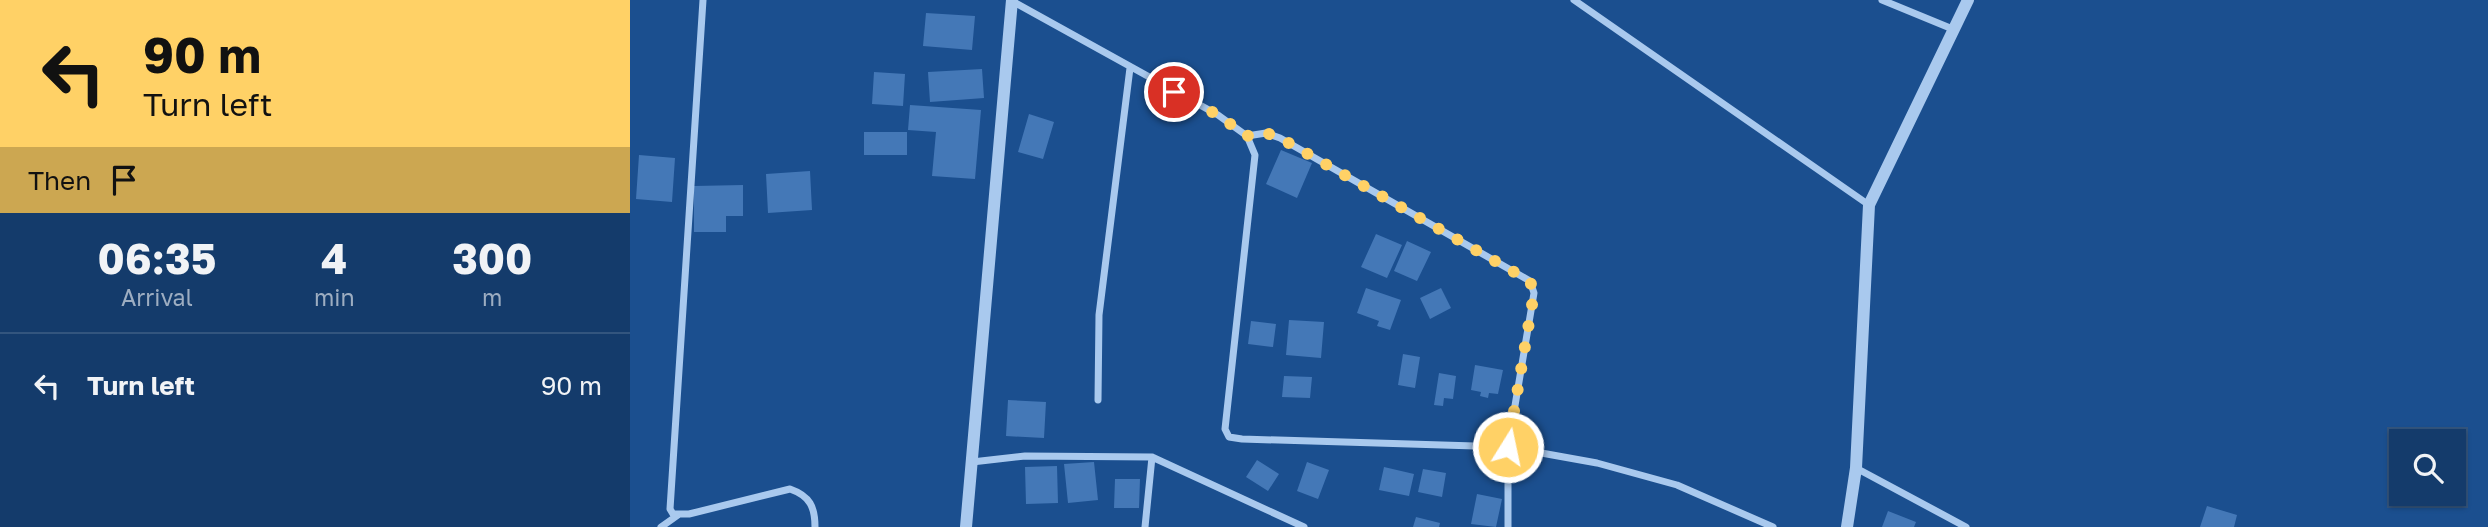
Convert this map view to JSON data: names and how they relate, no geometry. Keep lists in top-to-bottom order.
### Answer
{
  "page": {
    "turn": ["90 m", "Turn left"],
    "then": "Then",
    "eta": [
      "06:35",
      "Arrival",
      "4",
      "min",
      "300",
      "m"
    ],
    "list": [
      {
        "name": "Turn left",
        "value": "90 m"
      }
    ]
  }
}
